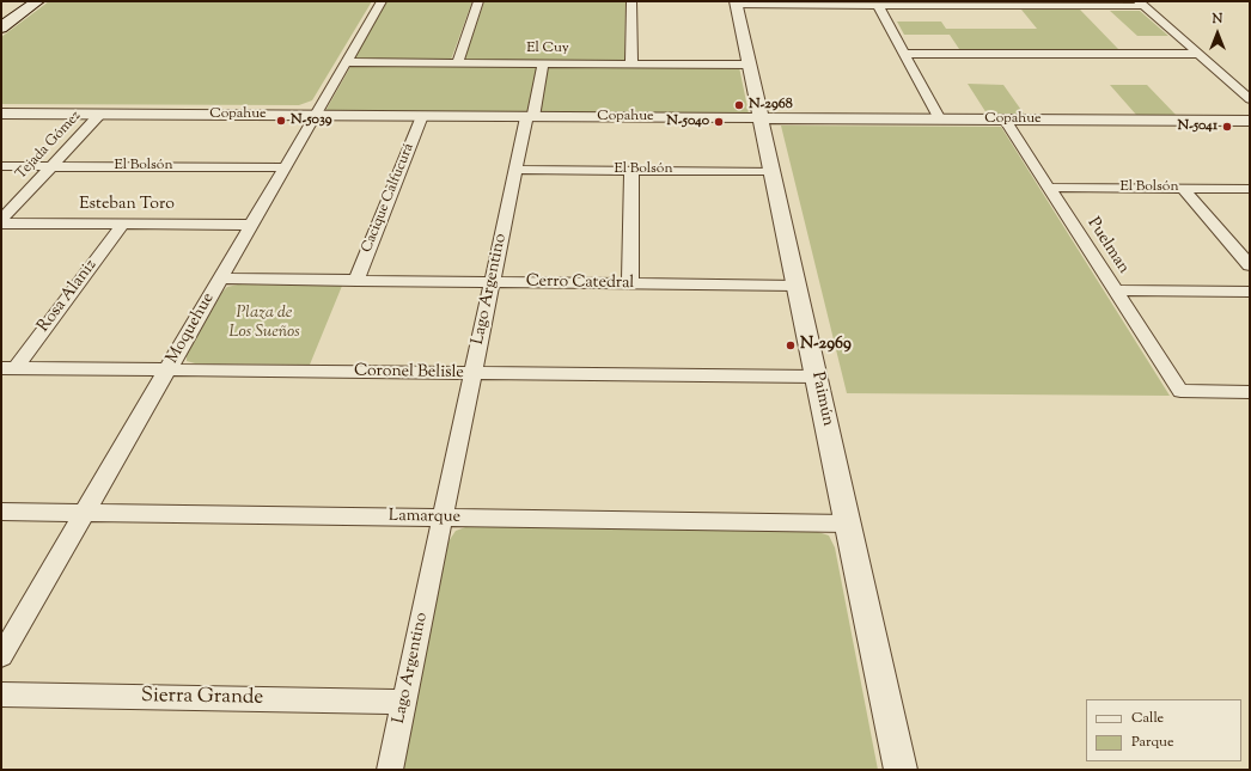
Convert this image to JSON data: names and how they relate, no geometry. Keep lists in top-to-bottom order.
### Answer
{
  "streets": {
    "street": [
      "El Cuy",
      "Copahue",
      "Tejada Gómez",
      "El Bolsón",
      "Cacique Calfucurá",
      "Esteban Toro",
      "Puelman",
      "Cerro Catedral",
      "Lago Argentino",
      "Rosa Alaniz",
      "Moquehue",
      "Coronel Belisle",
      "Paimún",
      "Lamarque",
      "Sierra Grande"
    ]
  },
  "crossings": [
    ["El Cuy", "Lago Argentino"],
    ["El Cuy", "Moquehue"],
    ["El Cuy", "Paimún"],
    ["Copahue", "Tejada Gómez"],
    ["Copahue", "Cacique Calfucurá"],
    ["Copahue", "Puelman"],
    ["Copahue", "Lago Argentino"],
    ["Copahue", "Moquehue"],
    ["Copahue", "Paimún"],
    ["Tejada Gómez", "El Bolsón"],
    ["Tejada Gómez", "Esteban Toro"],
    ["El Bolsón", "Puelman"],
    ["El Bolsón", "Lago Argentino"],
    ["El Bolsón", "Moquehue"],
    ["El Bolsón", "Paimún"],
    ["Cacique Calfucurá", "Cerro Catedral"],
    ["Esteban Toro", "Rosa Alaniz"],
    ["Esteban Toro", "Moquehue"],
    ["Cerro Catedral", "Lago Argentino"],
    ["Cerro Catedral", "Moquehue"],
    ["Cerro Catedral", "Paimún"],
    ["Lago Argentino", "Coronel Belisle"],
    ["Lago Argentino", "Lamarque"],
    ["Lago Argentino", "Sierra Grande"],
    ["Rosa Alaniz", "Coronel Belisle"],
    ["Moquehue", "Coronel Belisle"],
    ["Moquehue", "Lamarque"],
    ["Coronel Belisle", "Paimún"],
    ["Paimún", "Lamarque"]
  ],
  "parks": ["Plaza de Los Sueños"],
  "places": [
    "N-2968",
    "N-5039",
    "N-5040",
    "N-5041",
    "N-2969"
  ],
  "legend": ["Calle", "Parque"],
  "north": "top"
}
